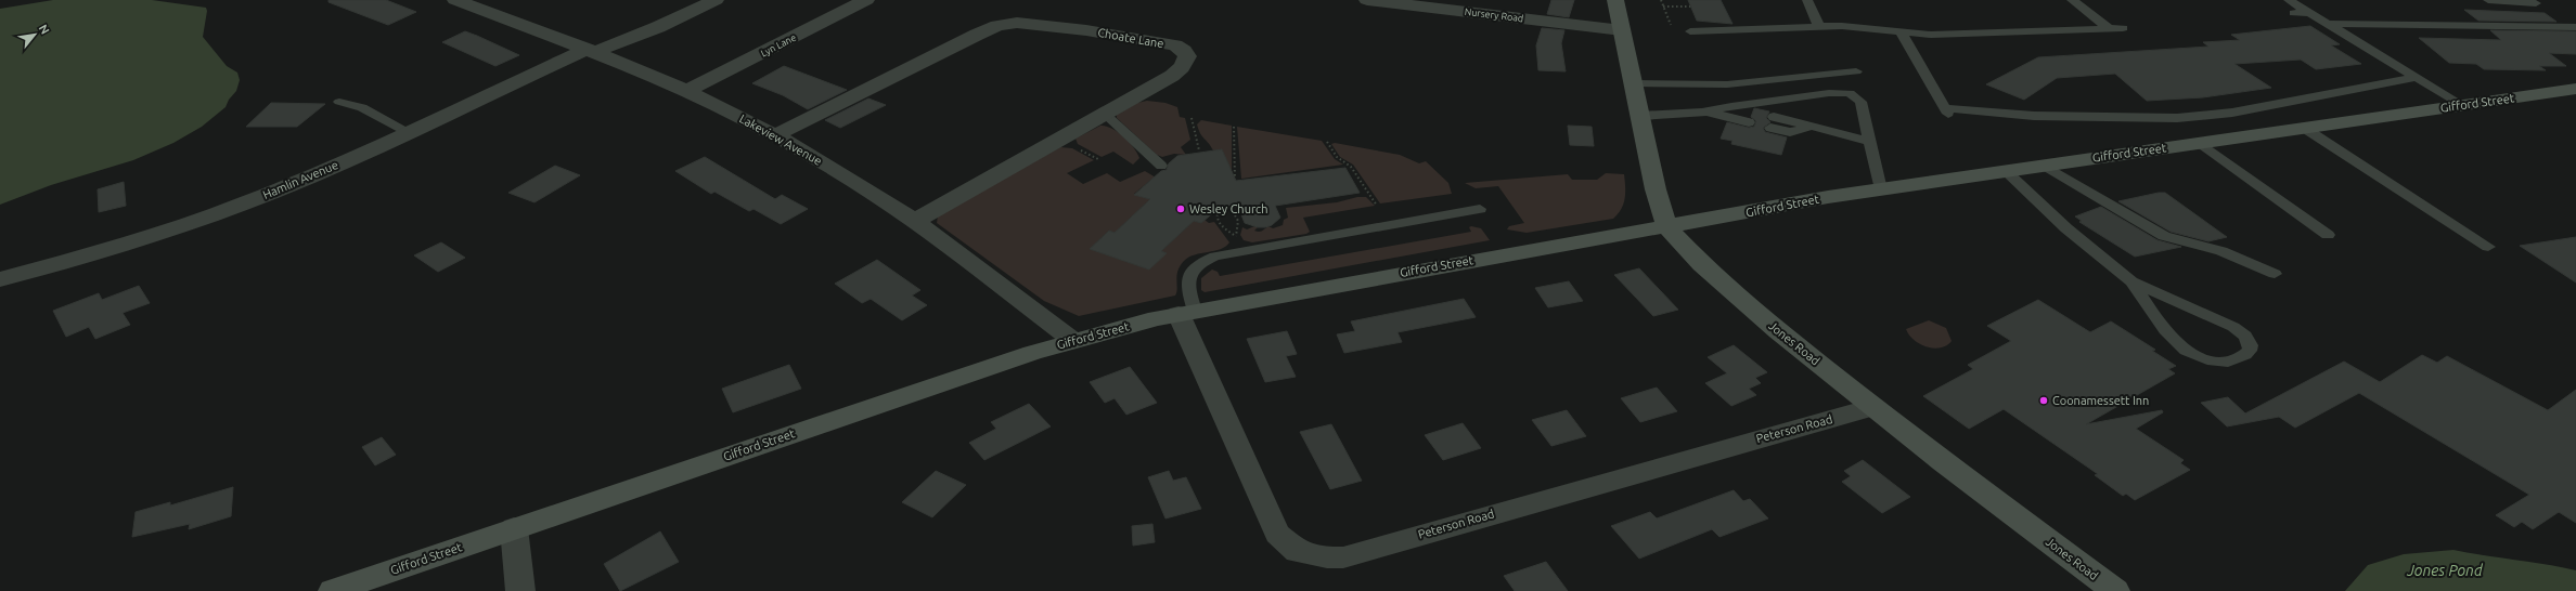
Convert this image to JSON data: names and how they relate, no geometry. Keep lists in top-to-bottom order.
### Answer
{
  "streets": {
    "main road": ["Gifford Street", "Jones Road"],
    "street": [
      "Nursery Road",
      "Choate Lane",
      "Lyn Lane",
      "Lakeview Avenue",
      "Hamlin Avenue",
      "Peterson Road"
    ]
  },
  "crossings": [
    ["Nursery Road", "Jones Road"],
    ["Choate Lane", "Lakeview Avenue"],
    ["Lyn Lane", "Lakeview Avenue"],
    ["Gifford Street", "Lakeview Avenue"],
    ["Gifford Street", "Jones Road"],
    ["Gifford Street", "Peterson Road"],
    ["Lakeview Avenue", "Hamlin Avenue"],
    ["Jones Road", "Peterson Road"]
  ],
  "water": ["Jones Pond"],
  "places": ["Wesley Church", "Coonamessett Inn"],
  "north": "top right"
}
